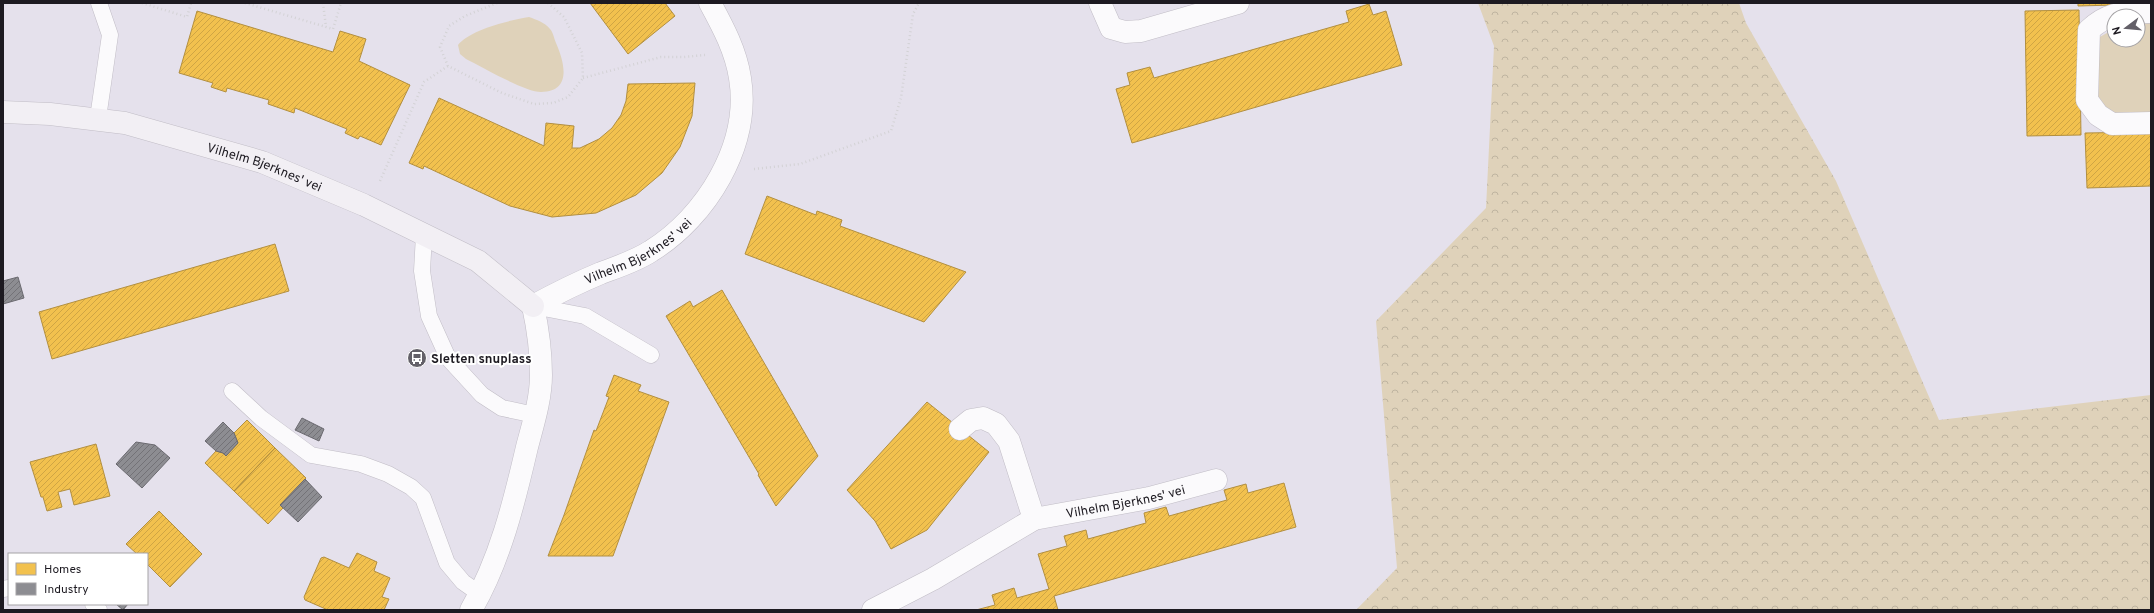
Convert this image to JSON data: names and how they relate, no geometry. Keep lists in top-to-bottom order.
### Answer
{
  "streets": {
    "main road": ["Vilhelm Bjerknes' vei"]
  },
  "places": {
    "bus stop": ["Sletten snuplass"]
  },
  "legend": ["Homes", "Industry"],
  "north": "left"
}
